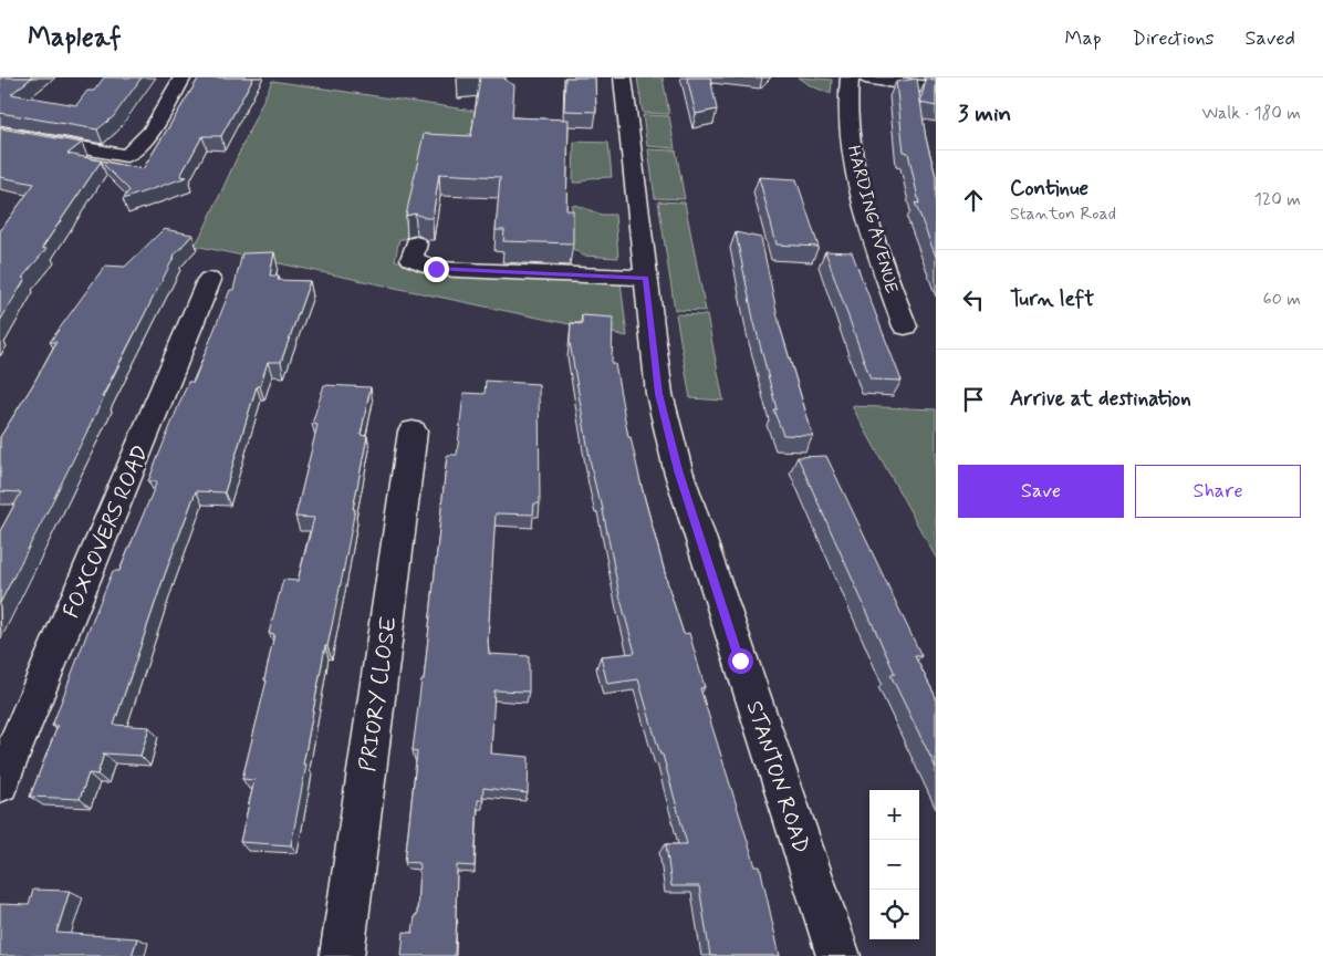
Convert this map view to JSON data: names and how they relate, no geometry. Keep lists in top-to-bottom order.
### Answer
{
  "streets": {
    "street": [
      "HARDING AVENUE",
      "FOXCOVERS ROAD",
      "PRIORY CLOSE",
      "STANTON ROAD"
    ]
  },
  "page": {
    "header": "Mapleaf",
    "nav": ["Map", "Directions", "Saved"],
    "heading": ["3 min", "Walk · 180 m"],
    "list": [
      ["Continue", "Stanton Road", "120 m"],
      ["Turn left", "60 m"],
      "Arrive at destination"
    ],
    "buttons": ["Save", "Share"],
    "map_buttons": ["+", "−"]
  }
}
